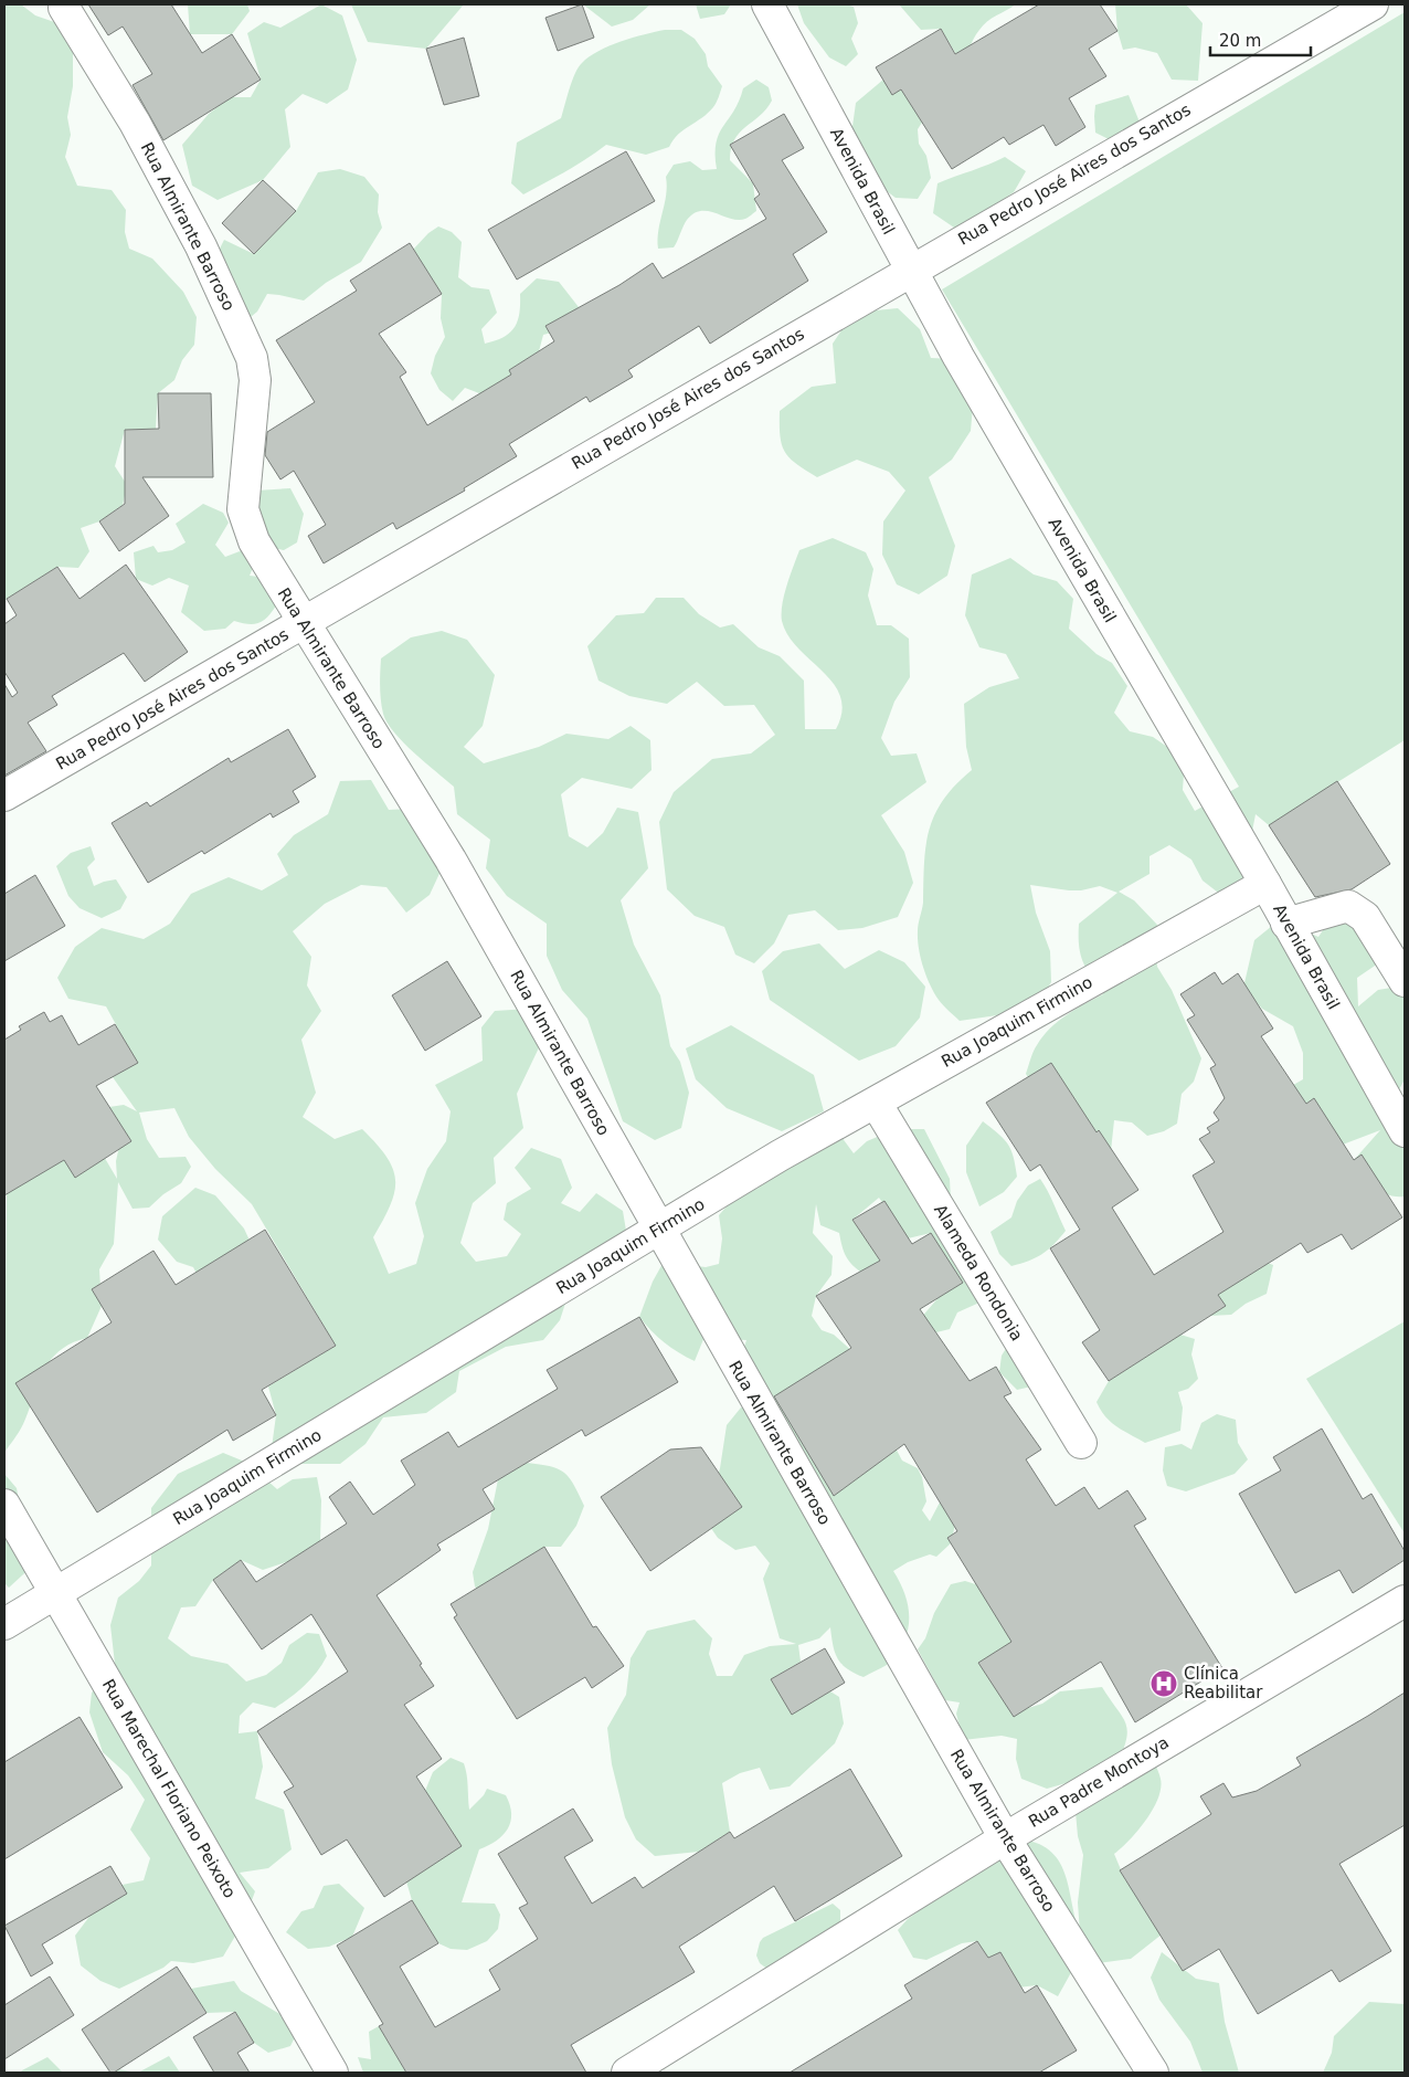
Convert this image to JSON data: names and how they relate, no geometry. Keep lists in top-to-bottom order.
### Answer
{
  "streets": {
    "street": [
      "Rua Pedro José Aires dos Santos",
      "Avenida Brasil",
      "Rua Almirante Barroso",
      "Rua Joaquim Firmino",
      "Alameda Rondonia",
      "Rua Padre Montoya",
      "Rua Marechal Floriano Peixoto"
    ]
  },
  "crossings": [
    ["Rua Pedro José Aires dos Santos", "Avenida Brasil"],
    ["Rua Pedro José Aires dos Santos", "Rua Almirante Barroso"],
    ["Avenida Brasil", "Rua Joaquim Firmino"],
    ["Rua Almirante Barroso", "Rua Joaquim Firmino"],
    ["Rua Almirante Barroso", "Rua Padre Montoya"],
    ["Rua Joaquim Firmino", "Alameda Rondonia"],
    ["Rua Joaquim Firmino", "Rua Marechal Floriano Peixoto"]
  ],
  "places": {
    "hospital": ["Clínica Reabilitar"]
  },
  "scale_bar": "20 m"
}
